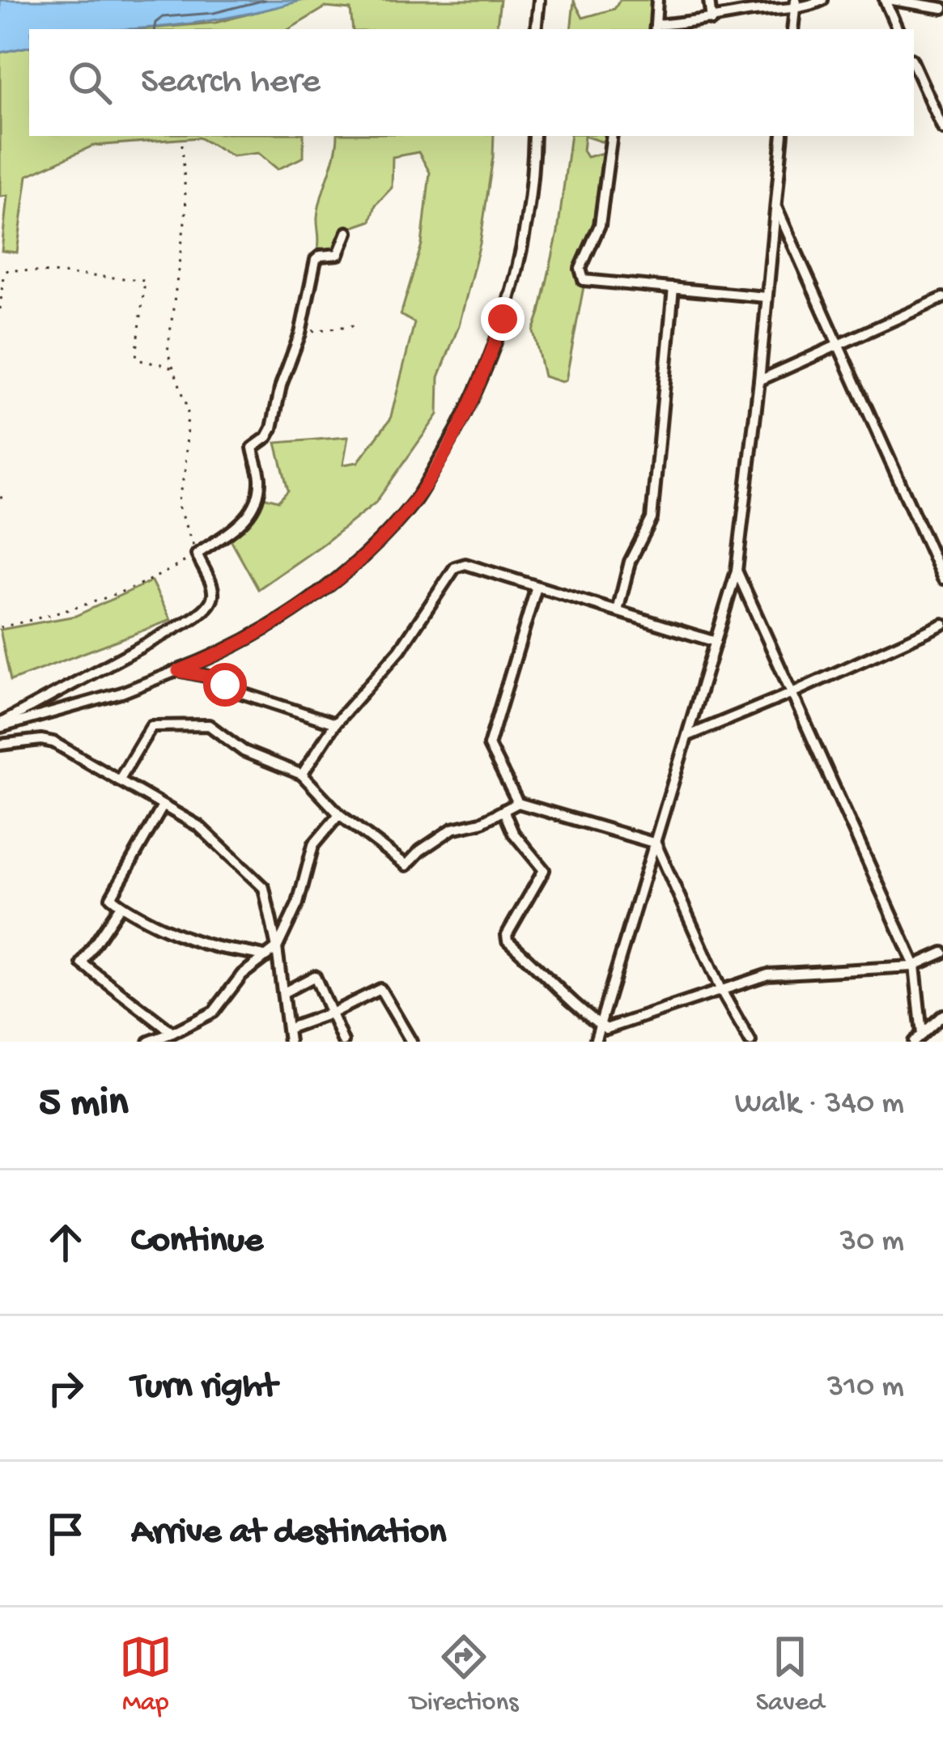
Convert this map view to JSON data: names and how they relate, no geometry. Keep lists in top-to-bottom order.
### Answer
{
  "page": {
    "search": "Search here",
    "heading": ["5 min", "Walk · 340 m"],
    "list": [
      ["Continue", "30 m"],
      ["Turn right", "310 m"],
      "Arrive at destination"
    ],
    "nav": ["Map", "Directions", "Saved"]
  }
}
